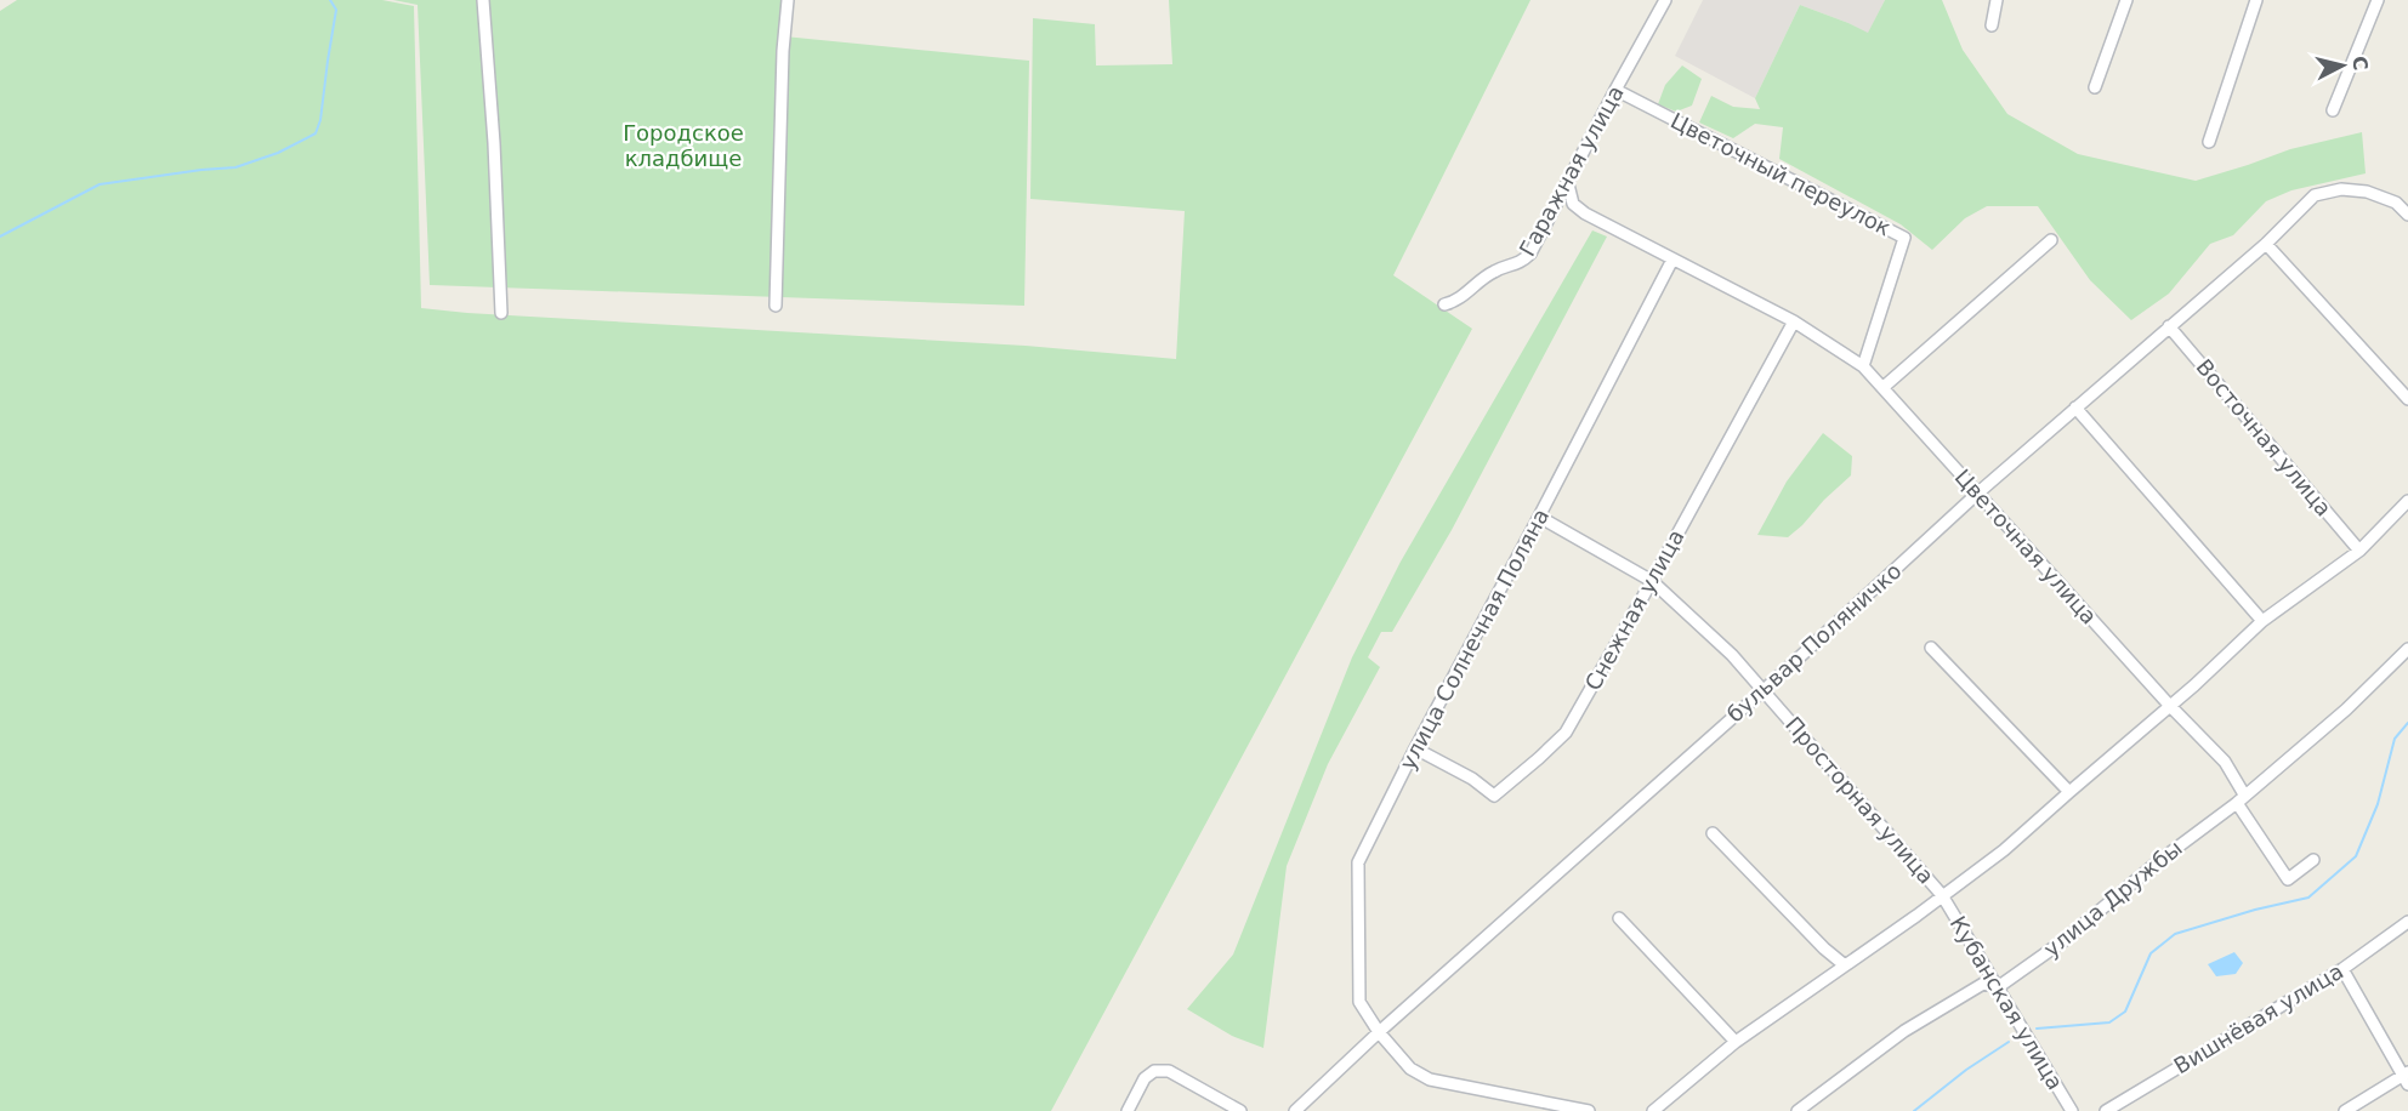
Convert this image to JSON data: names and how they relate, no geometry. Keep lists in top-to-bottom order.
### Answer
{
  "streets": {
    "street": [
      "Гаражная улица",
      "Цветочный переулок",
      "Восточная улица",
      "Цветочная улица",
      "Снежная улица",
      "улица Солнечная Поляна",
      "бульвар Поляничко",
      "Просторная улица",
      "улица Дружбы",
      "Кубанская улица",
      "Вишнёвая улица"
    ]
  },
  "crossings": [
    ["Гаражная улица", "Цветочный переулок"],
    ["Гаражная улица", "Цветочная улица"],
    ["Цветочный переулок", "Цветочная улица"],
    ["Восточная улица", "бульвар Поляничко"],
    ["Цветочная улица", "Снежная улица"],
    ["Цветочная улица", "улица Солнечная Поляна"],
    ["Цветочная улица", "бульвар Поляничко"],
    ["Цветочная улица", "улица Дружбы"],
    ["Снежная улица", "улица Солнечная Поляна"],
    ["Снежная улица", "Просторная улица"],
    ["улица Солнечная Поляна", "бульвар Поляничко"],
    ["улица Солнечная Поляна", "Просторная улица"],
    ["бульвар Поляничко", "Просторная улица"],
    ["Просторная улица", "Кубанская улица"],
    ["улица Дружбы", "Кубанская улица"]
  ],
  "parks": ["Городское кладбище"],
  "north": "right"
}
